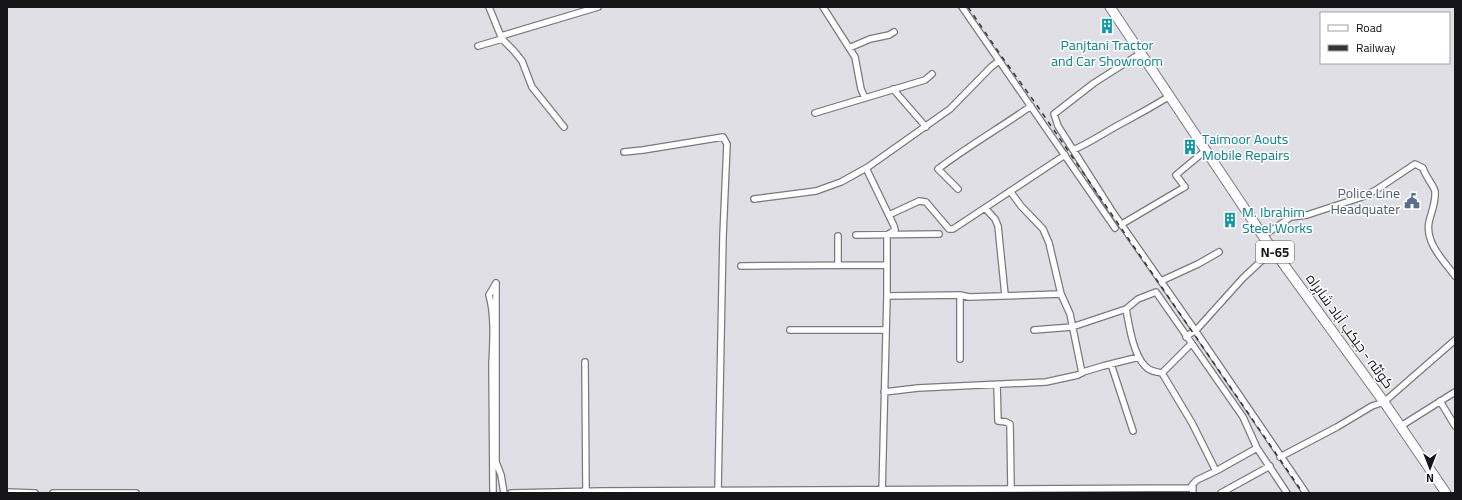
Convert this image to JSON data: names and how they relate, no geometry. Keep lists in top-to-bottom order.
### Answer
{
  "streets": {
    "highway": ["N-65", "کوئٹہ - جیکب آباد شاہراہ"]
  },
  "places": {
    "building": ["Panjtani Tractor and Car Showroom", "Taimoor Aouts Mobile Repairs", "M. Ibrahim Steel Works"],
    "public building": ["Police Line Headquater"]
  },
  "legend": ["Road", "Railway"],
  "north": "bottom"
}
